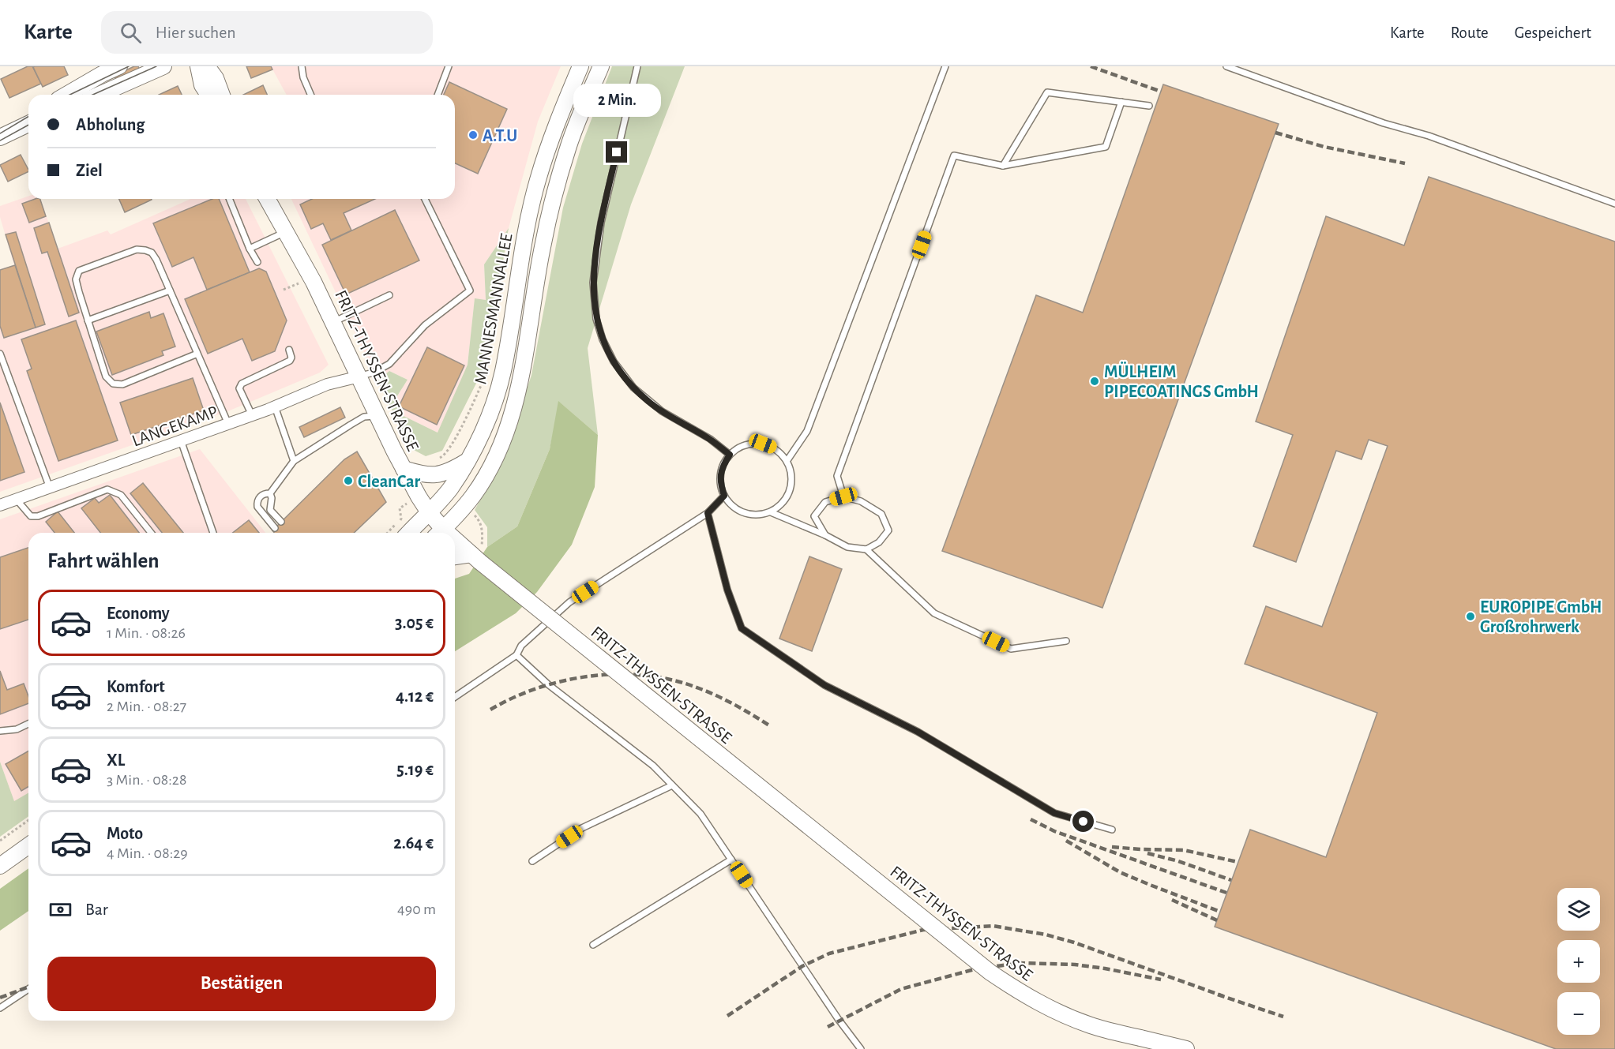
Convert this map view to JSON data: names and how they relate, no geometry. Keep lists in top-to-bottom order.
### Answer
{
  "streets": {
    "street": ["MANNESMANNALLEE", "FRITZ-THYSSEN-STRASSE", "LANGEKAMP"]
  },
  "crossings": [
    ["MANNESMANNALLEE", "FRITZ-THYSSEN-STRASSE"],
    ["FRITZ-THYSSEN-STRASSE", "LANGEKAMP"]
  ],
  "places": [
    "A.T.U",
    "MÜLHEIM PIPECOATINGS GmbH",
    "CleanCar",
    "EUROPIPE GmbH Großrohrwerk"
  ],
  "page": {
    "header": "Karte",
    "search": "Hier suchen",
    "nav": ["Karte", "Route", "Gespeichert"],
    "bubble": "2 Min.",
    "banner": ["Abholung", "Ziel"],
    "heading": "Fahrt wählen",
    "list": [
      {
        "name": "Economy",
        "note": "1 Min. · 08:26",
        "value": "3.05 €"
      },
      {
        "name": "Komfort",
        "note": "2 Min. · 08:27",
        "value": "4.12 €"
      },
      {
        "name": "XL",
        "note": "3 Min. · 08:28",
        "value": "5.19 €"
      },
      {
        "name": "Moto",
        "note": "4 Min. · 08:29",
        "value": "2.64 €"
      }
    ],
    "pay": ["Bar", "490 m"],
    "map_buttons": ["+", "−"],
    "buttons": "Bestätigen"
  }
}
